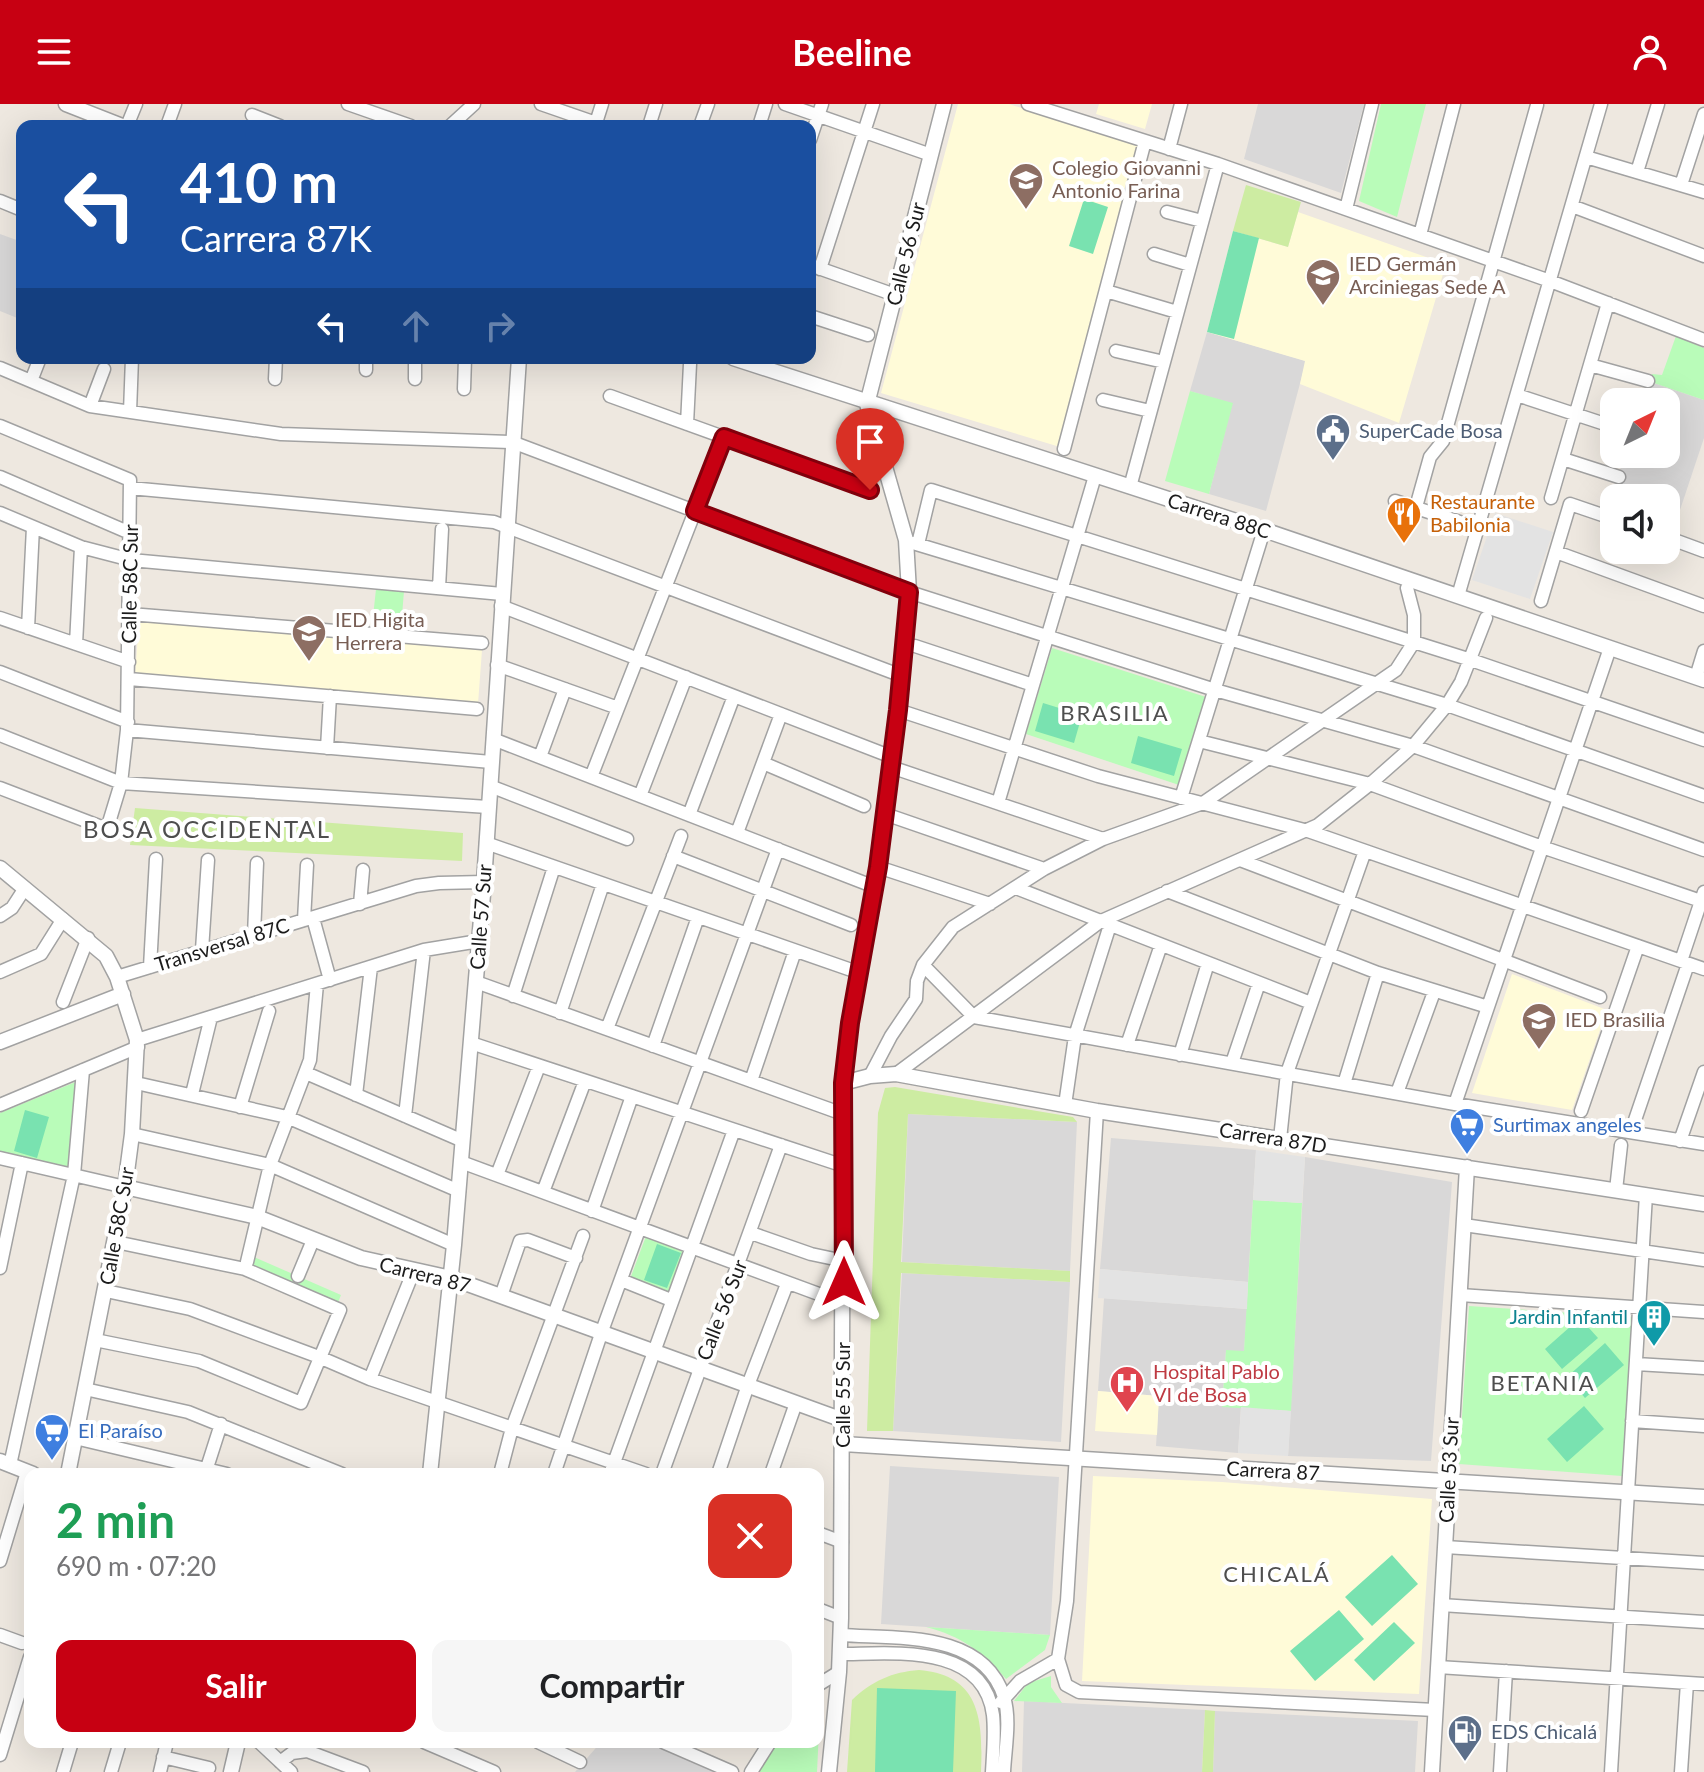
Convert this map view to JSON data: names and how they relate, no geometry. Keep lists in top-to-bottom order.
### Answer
{
  "streets": {
    "street": [
      "Calle 56 Sur",
      "Carrera 88C",
      "Calle 58C Sur",
      "Calle 57 Sur",
      "Transversal 87C",
      "Carrera 87D",
      "Carrera 87",
      "Calle 55 Sur",
      "Calle 53 Sur"
    ]
  },
  "crossings": [
    ["Calle 56 Sur", "Carrera 88C"],
    ["Calle 56 Sur", "Carrera 87"],
    ["Calle 56 Sur", "Calle 55 Sur"],
    ["Carrera 88C", "Calle 55 Sur"],
    ["Calle 58C Sur", "Transversal 87C"],
    ["Calle 58C Sur", "Carrera 87"],
    ["Calle 57 Sur", "Transversal 87C"],
    ["Calle 57 Sur", "Carrera 87"],
    ["Carrera 87D", "Calle 55 Sur"],
    ["Carrera 87D", "Calle 53 Sur"],
    ["Carrera 87", "Calle 55 Sur"],
    ["Carrera 87", "Calle 53 Sur"]
  ],
  "districts": [
    "BRASILIA",
    "BOSA OCCIDENTAL",
    "BETANIA",
    "CHICALÁ"
  ],
  "places": {
    "school or university": [
      "Colegio Giovanni Antonio Farina",
      "IED Germán Arciniegas Sede A",
      "IED Higita Herrera",
      "IED Brasilia"
    ],
    "public building": ["SuperCade Bosa"],
    "restaurant": ["Restaurante Babilonia"],
    "supermarket": ["Surtimax angeles", "El Paraíso"],
    "building": ["Jardin Infantil"],
    "hospital": ["Hospital Pablo VI de Bosa"],
    "fuel station": ["EDS Chicalá"]
  },
  "north": "top right",
  "page": {
    "header": "Beeline",
    "turn": ["410 m", "Carrera 87K"],
    "heading": ["2 min", "690 m · 07:20"],
    "buttons": ["Salir", "Compartir"]
  }
}
